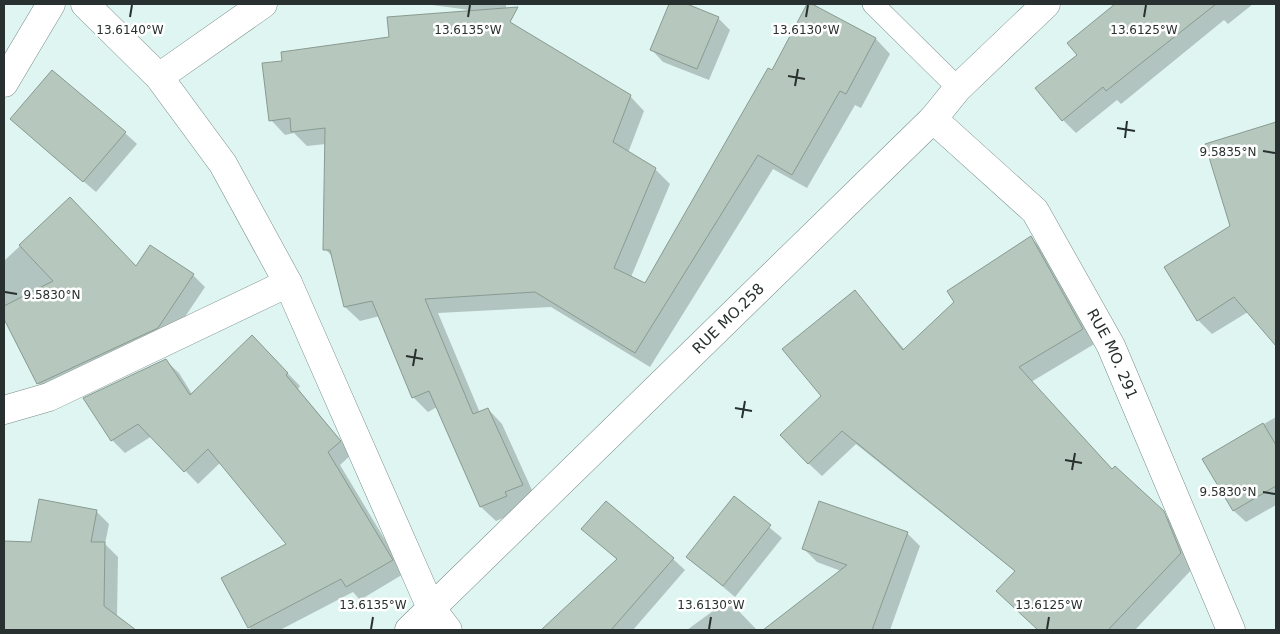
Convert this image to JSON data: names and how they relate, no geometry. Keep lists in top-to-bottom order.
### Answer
{
  "streets": {
    "street": ["RUE MO.258", "RUE MO. 291"]
  },
  "crossings": [
    ["RUE MO.258", "RUE MO. 291"]
  ],
  "coordinates": [
    "13.6140°W",
    "13.6135°W",
    "13.6130°W",
    "13.6125°W",
    "9.5835°N",
    "9.5830°N"
  ]
}
